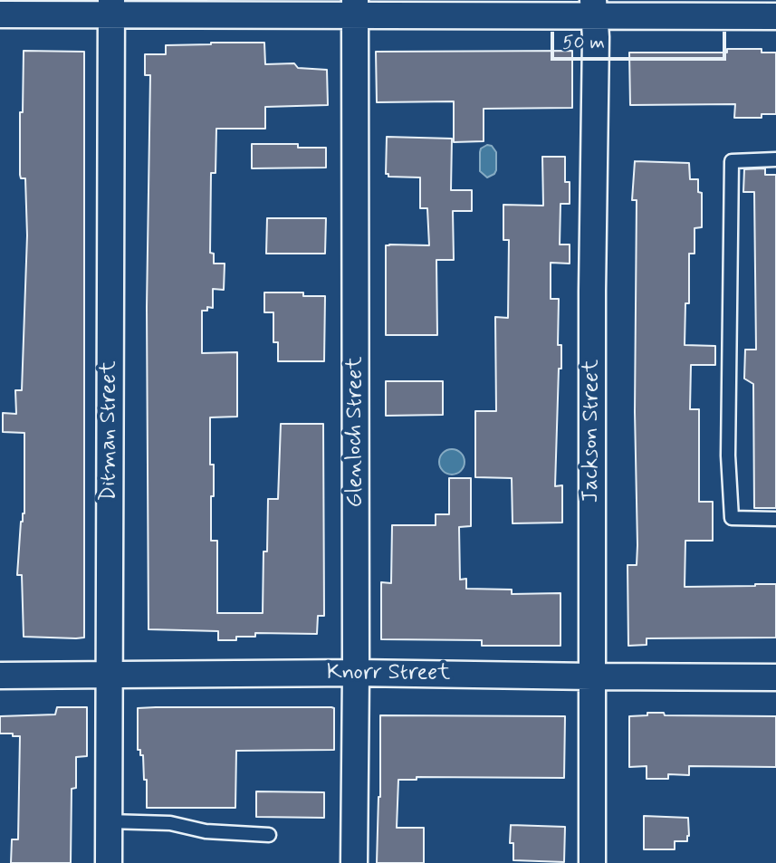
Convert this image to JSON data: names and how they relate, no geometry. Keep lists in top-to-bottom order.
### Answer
{
  "streets": {
    "street": [
      "Ditman Street",
      "Jackson Street",
      "Glenloch Street",
      "Knorr Street"
    ]
  },
  "crossings": [
    ["Ditman Street", "Knorr Street"],
    ["Jackson Street", "Knorr Street"],
    ["Glenloch Street", "Knorr Street"]
  ],
  "scale_bar": "50 m"
}
